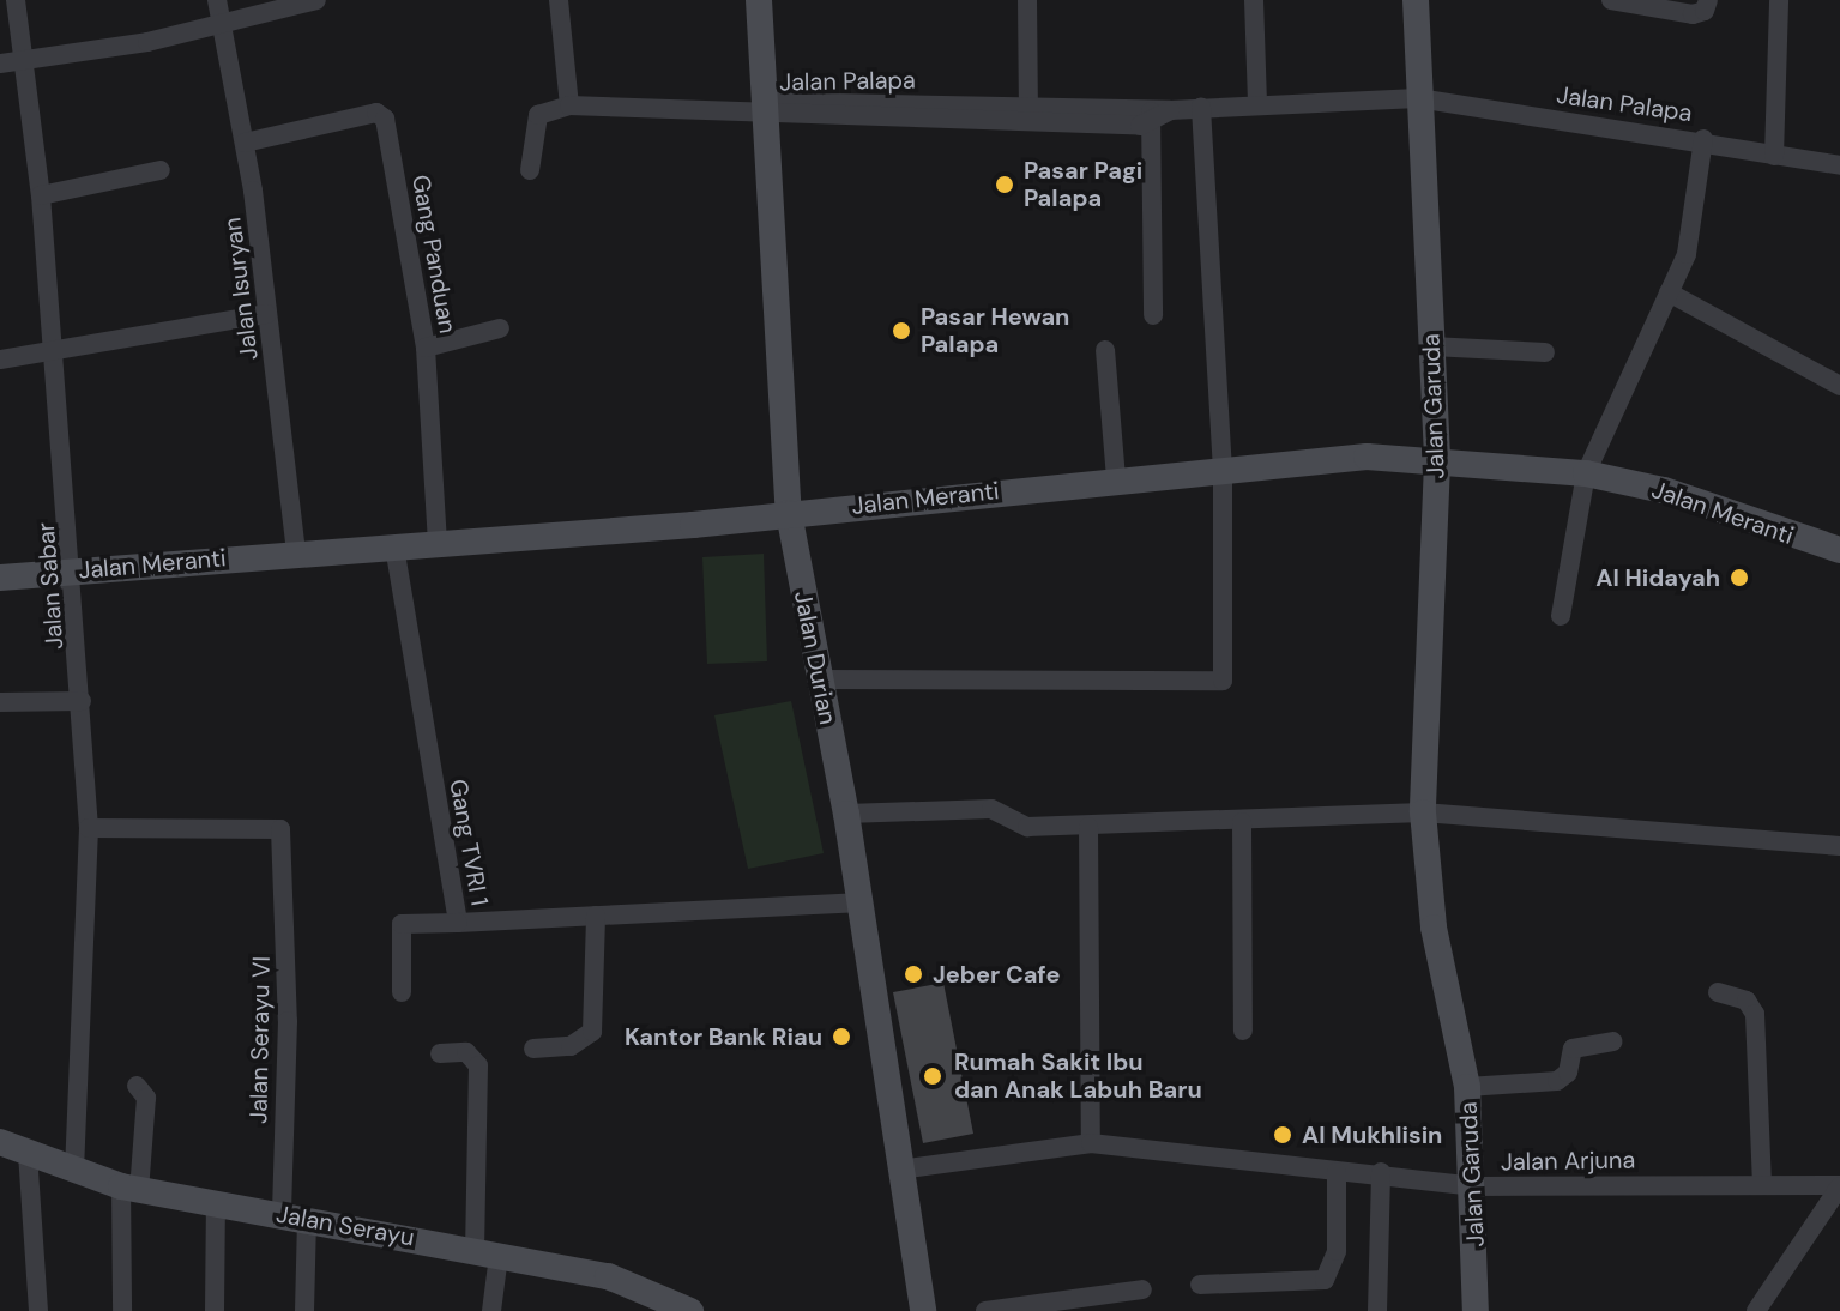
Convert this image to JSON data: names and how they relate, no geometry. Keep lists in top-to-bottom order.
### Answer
{
  "streets": {
    "street": [
      "Jalan Palapa",
      "Gang Panduan",
      "Jalan Isuryan",
      "Jalan Garuda",
      "Jalan Meranti",
      "Jalan Sabar",
      "Jalan Durian",
      "Gang TVRI 1",
      "Jalan Serayu VI",
      "Jalan Arjuna",
      "Jalan Serayu"
    ]
  },
  "crossings": [
    ["Jalan Palapa", "Jalan Garuda"],
    ["Jalan Palapa", "Jalan Durian"],
    ["Gang Panduan", "Jalan Isuryan"],
    ["Gang Panduan", "Jalan Meranti"],
    ["Jalan Isuryan", "Jalan Meranti"],
    ["Jalan Garuda", "Jalan Meranti"],
    ["Jalan Garuda", "Jalan Arjuna"],
    ["Jalan Meranti", "Jalan Sabar"],
    ["Jalan Meranti", "Jalan Durian"],
    ["Jalan Meranti", "Gang TVRI 1"],
    ["Jalan Sabar", "Jalan Serayu VI"],
    ["Jalan Sabar", "Jalan Serayu"],
    ["Jalan Durian", "Gang TVRI 1"],
    ["Jalan Durian", "Jalan Arjuna"],
    ["Jalan Serayu VI", "Jalan Serayu"]
  ],
  "places": [
    "Pasar Pagi Palapa",
    "Pasar Hewan Palapa",
    "Al Hidayah",
    "Jeber Cafe",
    "Kantor Bank Riau",
    "Rumah Sakit Ibu dan Anak Labuh Baru",
    "Al Mukhlisin"
  ]
}
